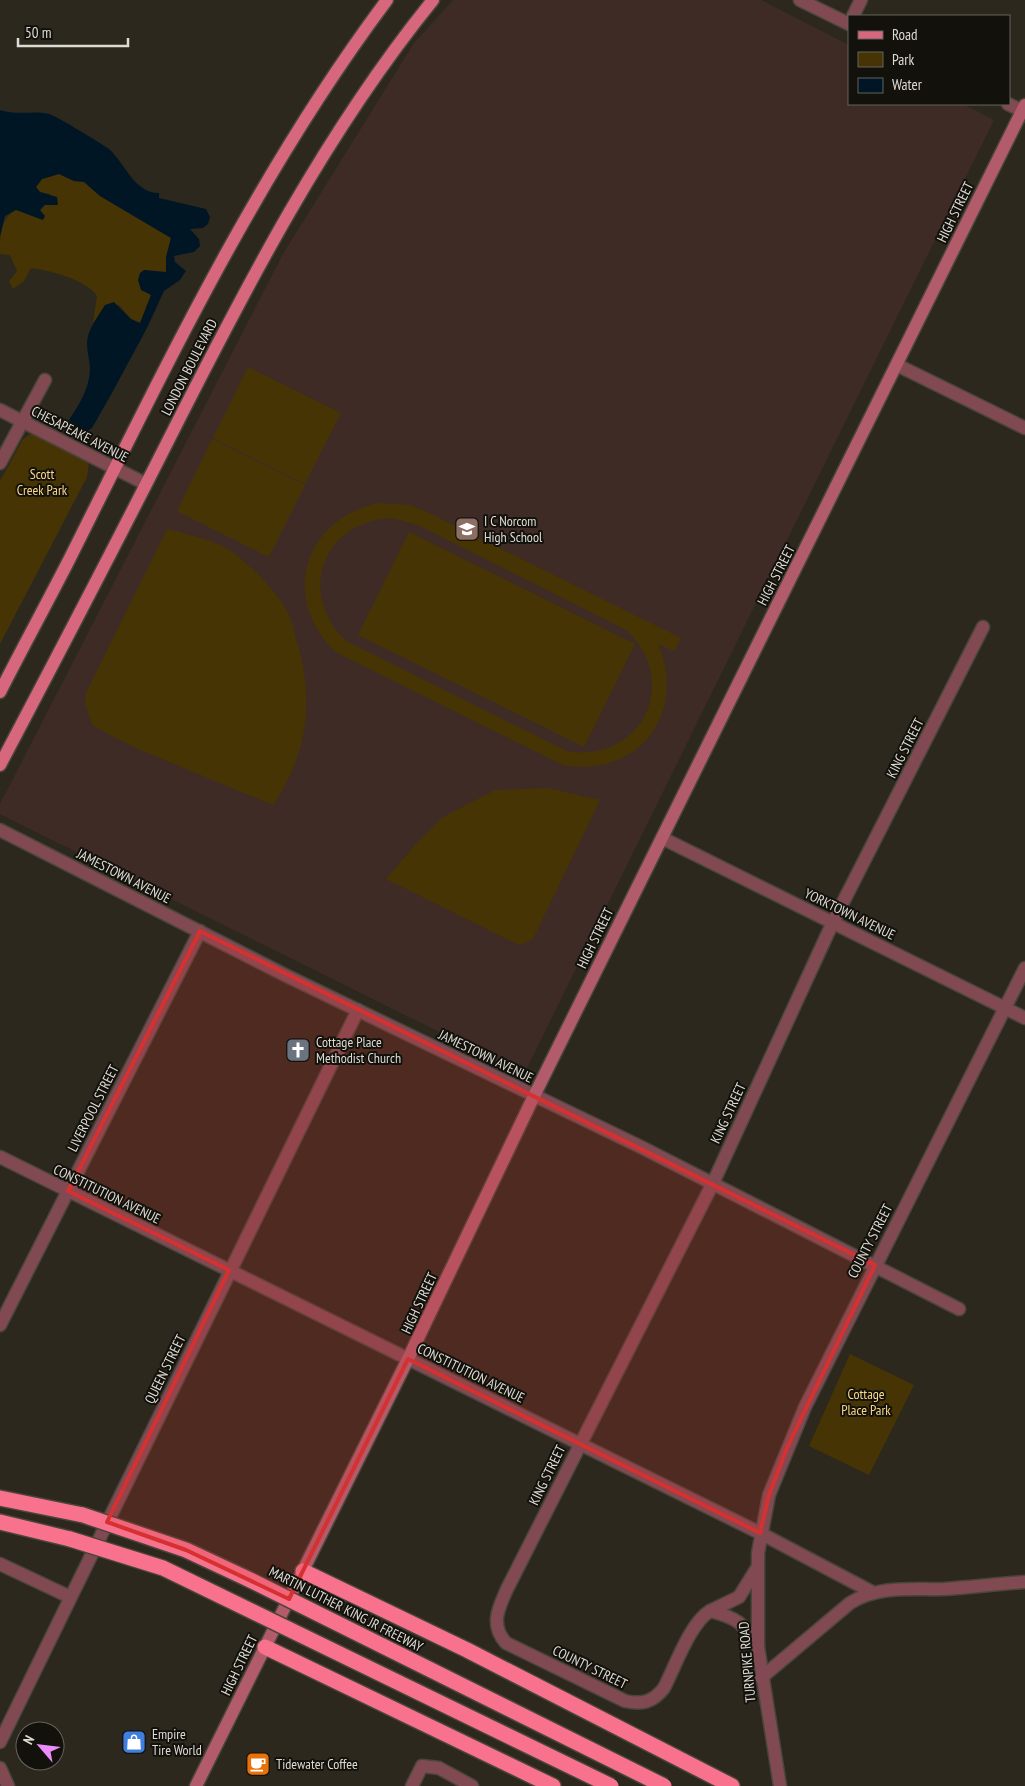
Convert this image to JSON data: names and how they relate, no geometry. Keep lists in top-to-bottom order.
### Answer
{
  "streets": {
    "highway": ["MARTIN LUTHER KING JR FREEWAY"],
    "main road": ["HIGH STREET", "LONDON BOULEVARD"],
    "street": [
      "CHESAPEAKE AVENUE",
      "KING STREET",
      "JAMESTOWN AVENUE",
      "YORKTOWN AVENUE",
      "LIVERPOOL STREET",
      "CONSTITUTION AVENUE",
      "COUNTY STREET",
      "QUEEN STREET",
      "TURNPIKE ROAD"
    ]
  },
  "crossings": [
    ["HIGH STREET", "JAMESTOWN AVENUE"],
    ["HIGH STREET", "YORKTOWN AVENUE"],
    ["HIGH STREET", "CONSTITUTION AVENUE"],
    ["LONDON BOULEVARD", "CHESAPEAKE AVENUE"],
    ["KING STREET", "JAMESTOWN AVENUE"],
    ["KING STREET", "YORKTOWN AVENUE"],
    ["KING STREET", "CONSTITUTION AVENUE"],
    ["KING STREET", "COUNTY STREET"],
    ["JAMESTOWN AVENUE", "LIVERPOOL STREET"],
    ["JAMESTOWN AVENUE", "COUNTY STREET"],
    ["JAMESTOWN AVENUE", "QUEEN STREET"],
    ["YORKTOWN AVENUE", "COUNTY STREET"],
    ["LIVERPOOL STREET", "CONSTITUTION AVENUE"],
    ["CONSTITUTION AVENUE", "COUNTY STREET"],
    ["CONSTITUTION AVENUE", "QUEEN STREET"],
    ["CONSTITUTION AVENUE", "TURNPIKE ROAD"],
    ["COUNTY STREET", "TURNPIKE ROAD"]
  ],
  "parks": ["Scott Creek Park", "Cottage Place Park"],
  "places": {
    "school or university": ["I C Norcom High School"],
    "church": ["Cottage Place Methodist Church"],
    "shop": ["Empire Tire World"],
    "cafe": ["Tidewater Coffee"]
  },
  "legend": ["Road", "Park", "Water"],
  "scale_bar": "50 m",
  "north": "top left"
}
